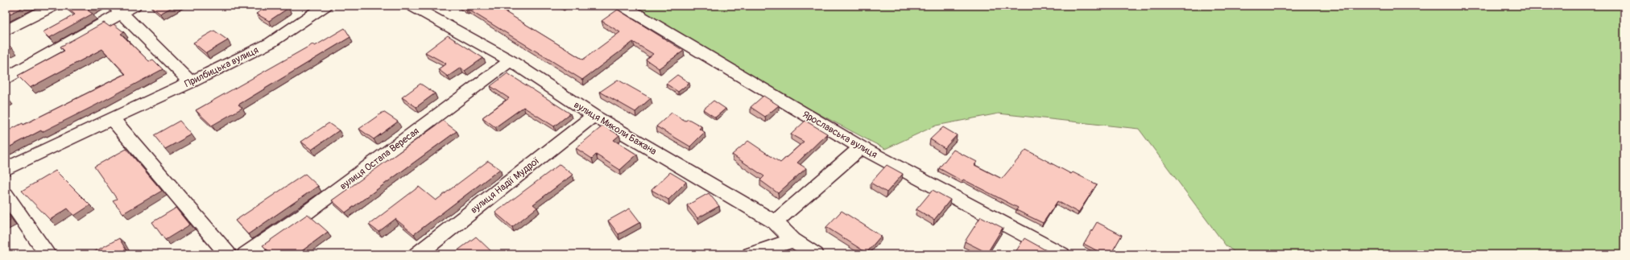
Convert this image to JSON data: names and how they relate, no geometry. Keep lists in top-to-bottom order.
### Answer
{
  "streets": {
    "street": [
      "Прилбицька вулиця",
      "вулиця Миколи Бажана",
      "Ярославська вулиця",
      "вулиця Остапа Вересая",
      "вулиця Надії Мудрої"
    ]
  },
  "crossings": [
    ["вулиця Миколи Бажана", "вулиця Остапа Вересая"],
    ["вулиця Миколи Бажана", "вулиця Надії Мудрої"]
  ]
}
